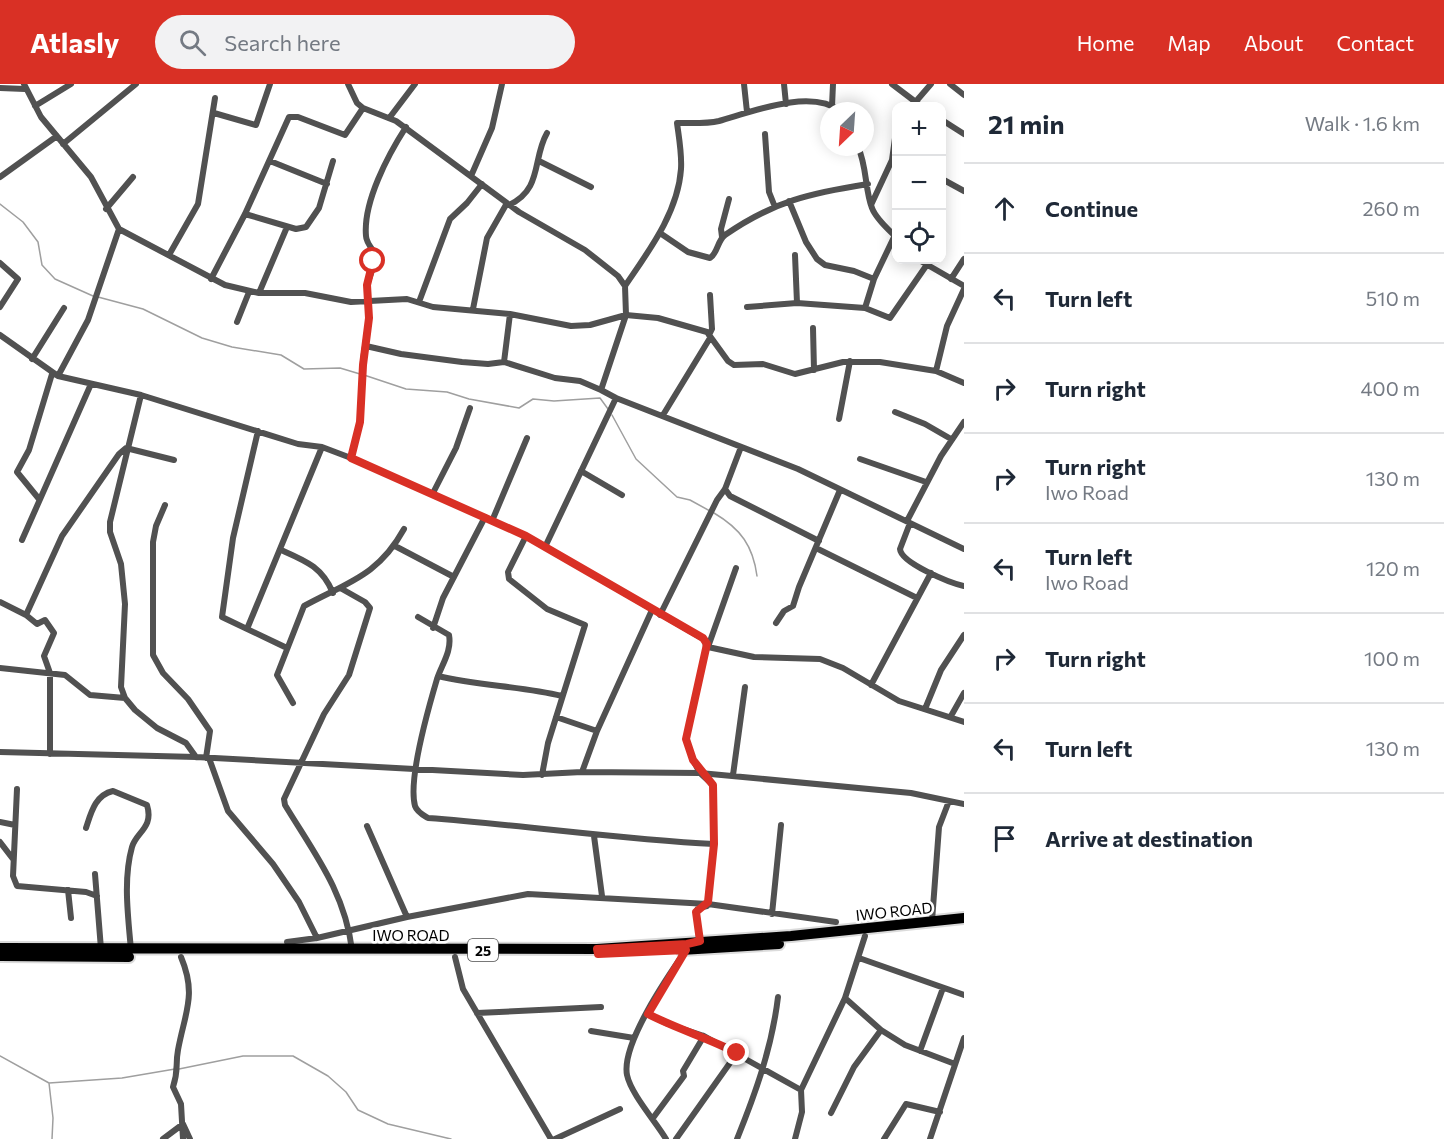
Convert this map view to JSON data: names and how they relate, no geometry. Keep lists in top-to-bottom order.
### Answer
{
  "streets": {
    "main road": ["IWO ROAD", "25"]
  },
  "north": "bottom left",
  "page": {
    "header": "Atlasly",
    "search": "Search here",
    "nav": [
      "Home",
      "Map",
      "About",
      "Contact"
    ],
    "heading": ["21 min", "Walk · 1.6 km"],
    "map_buttons": ["+", "−"],
    "list": [
      ["Continue", "260 m"],
      ["Turn left", "510 m"],
      ["Turn right", "400 m"],
      ["Turn right", "Iwo Road", "130 m"],
      ["Turn left", "Iwo Road", "120 m"],
      ["Turn right", "100 m"],
      ["Turn left", "130 m"],
      "Arrive at destination"
    ]
  }
}
